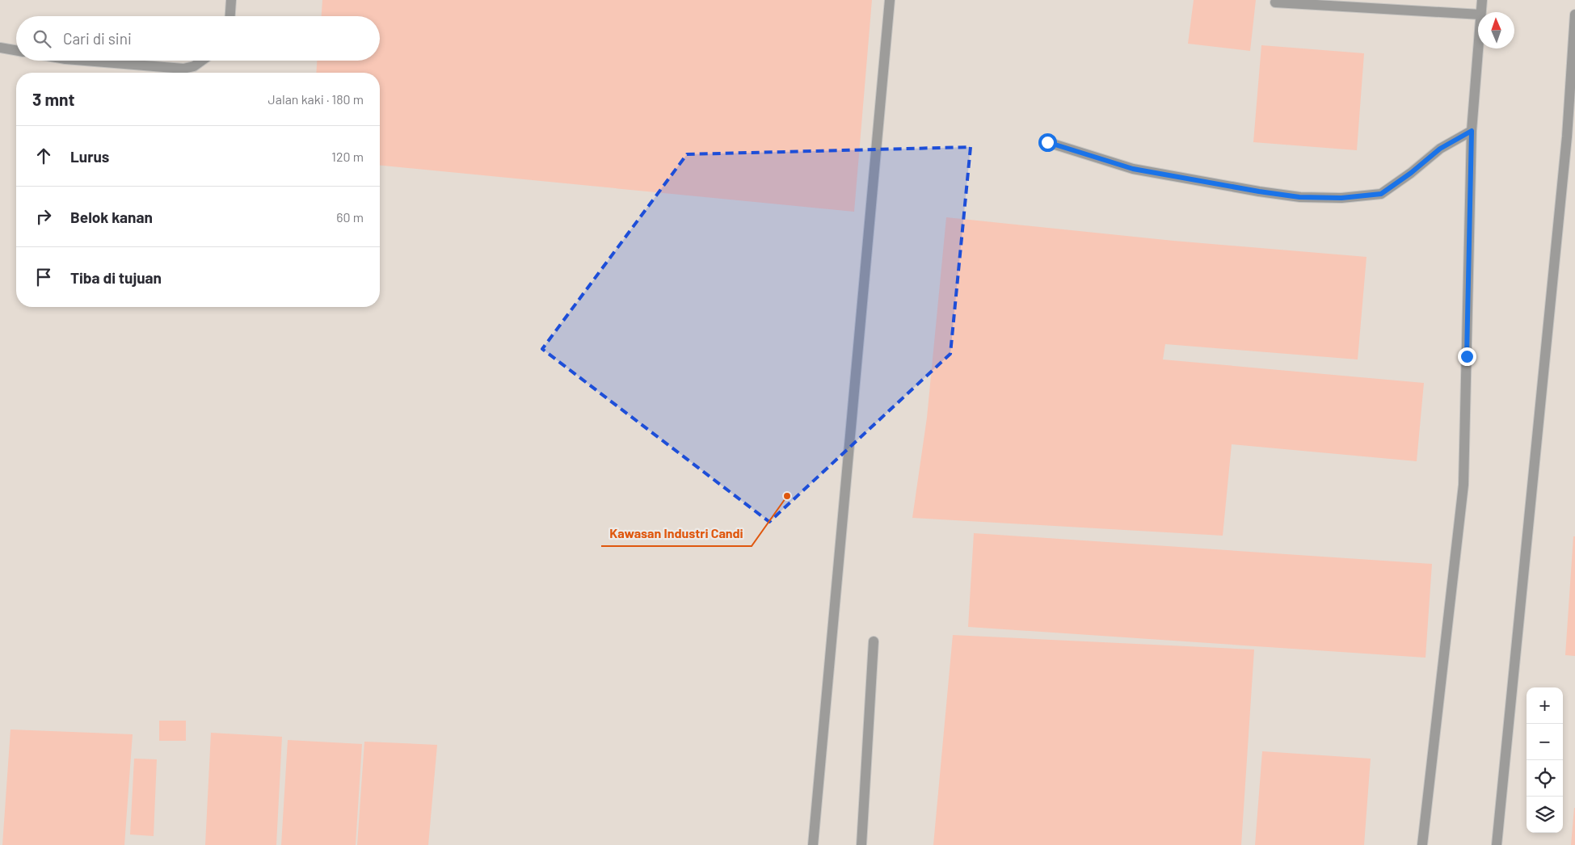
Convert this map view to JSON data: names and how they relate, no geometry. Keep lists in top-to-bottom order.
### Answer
{
  "places": ["Kawasan Industri Candi"],
  "north": "top",
  "page": {
    "search": "Cari di sini",
    "heading": ["3 mnt", "Jalan kaki · 180 m"],
    "list": [
      ["Lurus", "120 m"],
      ["Belok kanan", "60 m"],
      "Tiba di tujuan"
    ],
    "map_buttons": ["+", "−"]
  }
}
